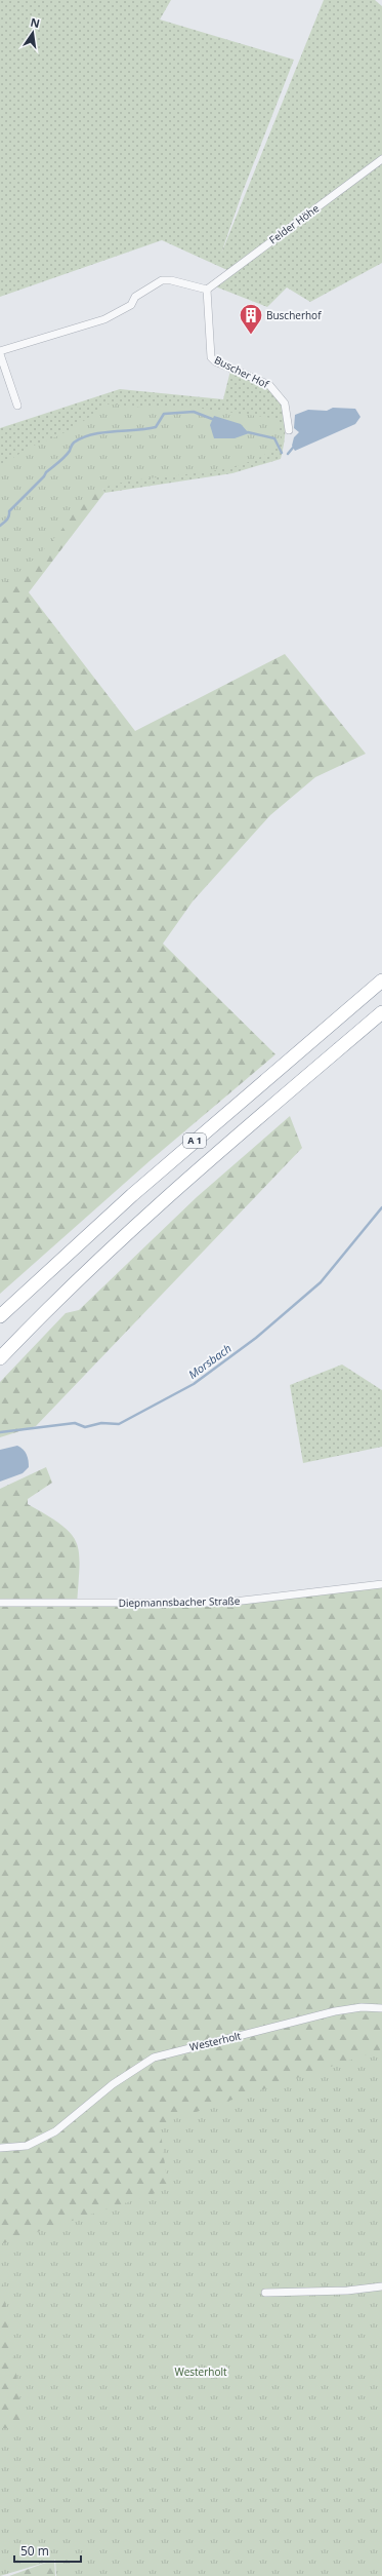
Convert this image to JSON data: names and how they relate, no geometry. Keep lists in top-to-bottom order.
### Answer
{
  "streets": {
    "highway": ["A 1"],
    "street": [
      "Felder Höhe",
      "Buscher Hof",
      "Diepmannsbacher Straße",
      "Westerholt"
    ]
  },
  "crossings": [
    ["Felder Höhe", "Buscher Hof"]
  ],
  "water": ["Morsbach"],
  "parks": ["Westerholt"],
  "places": {
    "building": ["Buscherhof"]
  },
  "scale_bar": "50 m",
  "north": "top"
}
